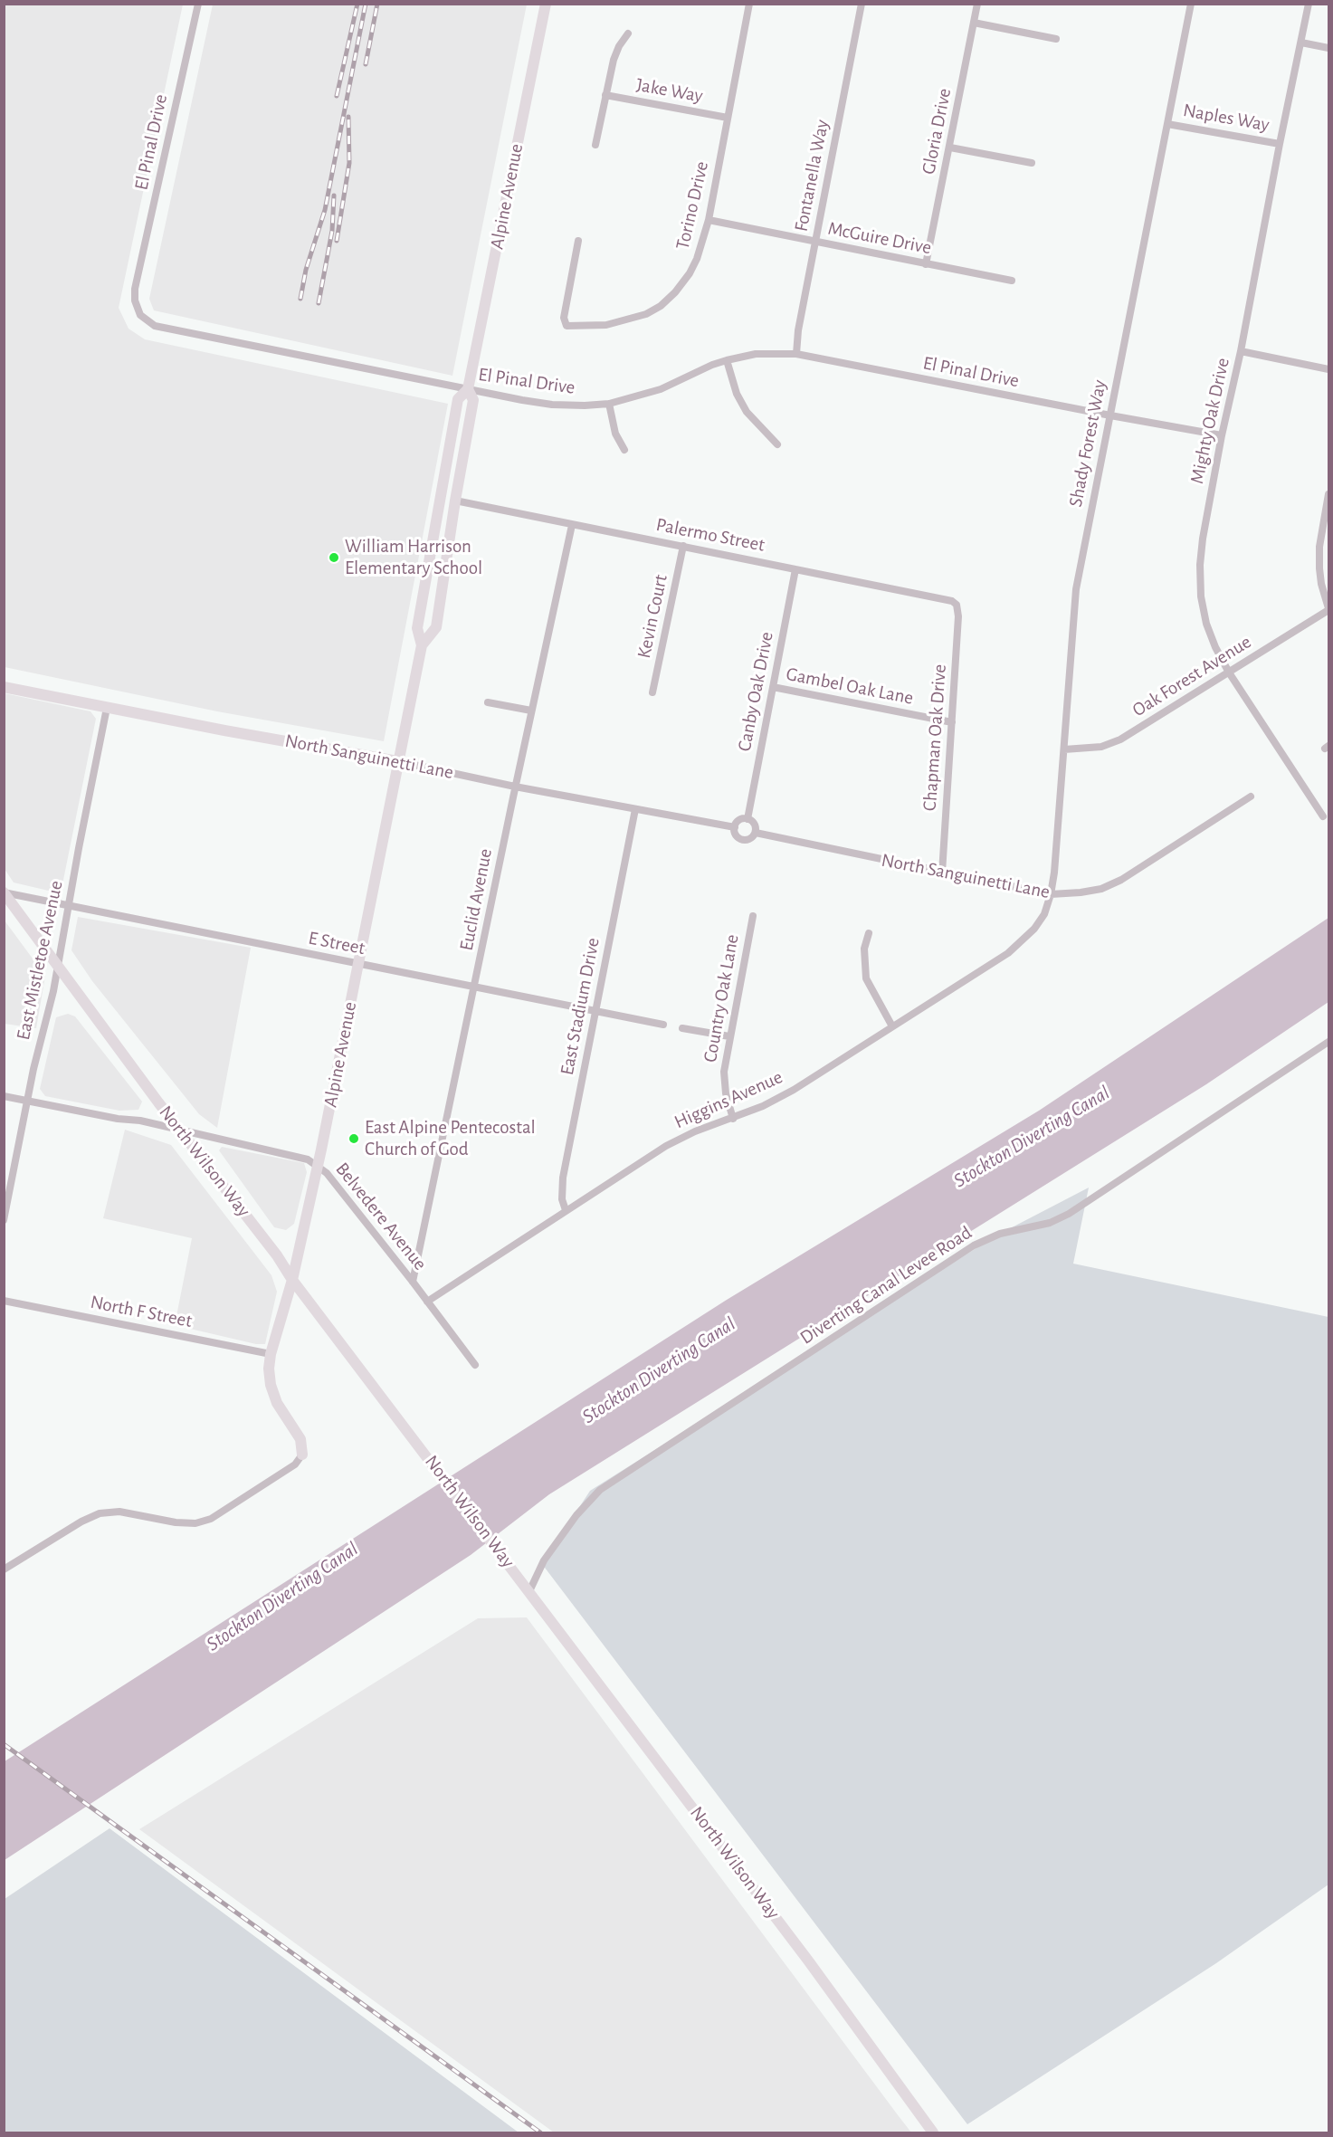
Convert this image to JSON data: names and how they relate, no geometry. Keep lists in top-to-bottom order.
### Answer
{
  "streets": {
    "street": [
      "Jake Way",
      "Naples Way",
      "Gloria Drive",
      "El Pinal Drive",
      "Fontanella Way",
      "Alpine Avenue",
      "Torino Drive",
      "McGuire Drive",
      "Mighty Oak Drive",
      "Shady Forest Way",
      "Palermo Street",
      "Kevin Court",
      "Oak Forest Avenue",
      "Gambel Oak Lane",
      "Canby Oak Drive",
      "Chapman Oak Drive",
      "North Sanguinetti Lane",
      "Euclid Avenue",
      "E Street",
      "East Mistletoe Avenue",
      "Country Oak Lane",
      "East Stadium Drive",
      "Higgins Avenue",
      "North Wilson Way",
      "Belvedere Avenue",
      "Diverting Canal Levee Road",
      "North F Street"
    ]
  },
  "crossings": [
    ["Jake Way", "Torino Drive"],
    ["Naples Way", "Mighty Oak Drive"],
    ["Naples Way", "Shady Forest Way"],
    ["Gloria Drive", "McGuire Drive"],
    ["El Pinal Drive", "Fontanella Way"],
    ["El Pinal Drive", "Alpine Avenue"],
    ["El Pinal Drive", "Mighty Oak Drive"],
    ["El Pinal Drive", "Shady Forest Way"],
    ["Fontanella Way", "McGuire Drive"],
    ["Alpine Avenue", "Palermo Street"],
    ["Alpine Avenue", "North Sanguinetti Lane"],
    ["Alpine Avenue", "E Street"],
    ["Alpine Avenue", "North Wilson Way"],
    ["Alpine Avenue", "Belvedere Avenue"],
    ["Alpine Avenue", "North F Street"],
    ["Torino Drive", "McGuire Drive"],
    ["Mighty Oak Drive", "Oak Forest Avenue"],
    ["Shady Forest Way", "Oak Forest Avenue"],
    ["Shady Forest Way", "North Sanguinetti Lane"],
    ["Shady Forest Way", "Higgins Avenue"],
    ["Palermo Street", "Kevin Court"],
    ["Palermo Street", "Canby Oak Drive"],
    ["Palermo Street", "Chapman Oak Drive"],
    ["Palermo Street", "Euclid Avenue"],
    ["Gambel Oak Lane", "Canby Oak Drive"],
    ["Gambel Oak Lane", "Chapman Oak Drive"],
    ["Canby Oak Drive", "North Sanguinetti Lane"],
    ["Chapman Oak Drive", "North Sanguinetti Lane"],
    ["North Sanguinetti Lane", "Euclid Avenue"],
    ["North Sanguinetti Lane", "East Mistletoe Avenue"],
    ["North Sanguinetti Lane", "East Stadium Drive"],
    ["North Sanguinetti Lane", "Higgins Avenue"],
    ["Euclid Avenue", "E Street"],
    ["Euclid Avenue", "Belvedere Avenue"],
    ["E Street", "East Mistletoe Avenue"],
    ["E Street", "East Stadium Drive"],
    ["E Street", "North Wilson Way"],
    ["East Mistletoe Avenue", "North Wilson Way"],
    ["East Mistletoe Avenue", "Belvedere Avenue"],
    ["Country Oak Lane", "Higgins Avenue"],
    ["East Stadium Drive", "Higgins Avenue"],
    ["Higgins Avenue", "Belvedere Avenue"],
    ["North Wilson Way", "Belvedere Avenue"],
    ["North Wilson Way", "Diverting Canal Levee Road"]
  ],
  "water": ["Stockton Diverting Canal"],
  "places": ["William Harrison Elementary School", "East Alpine Pentecostal Church of God"]
}
